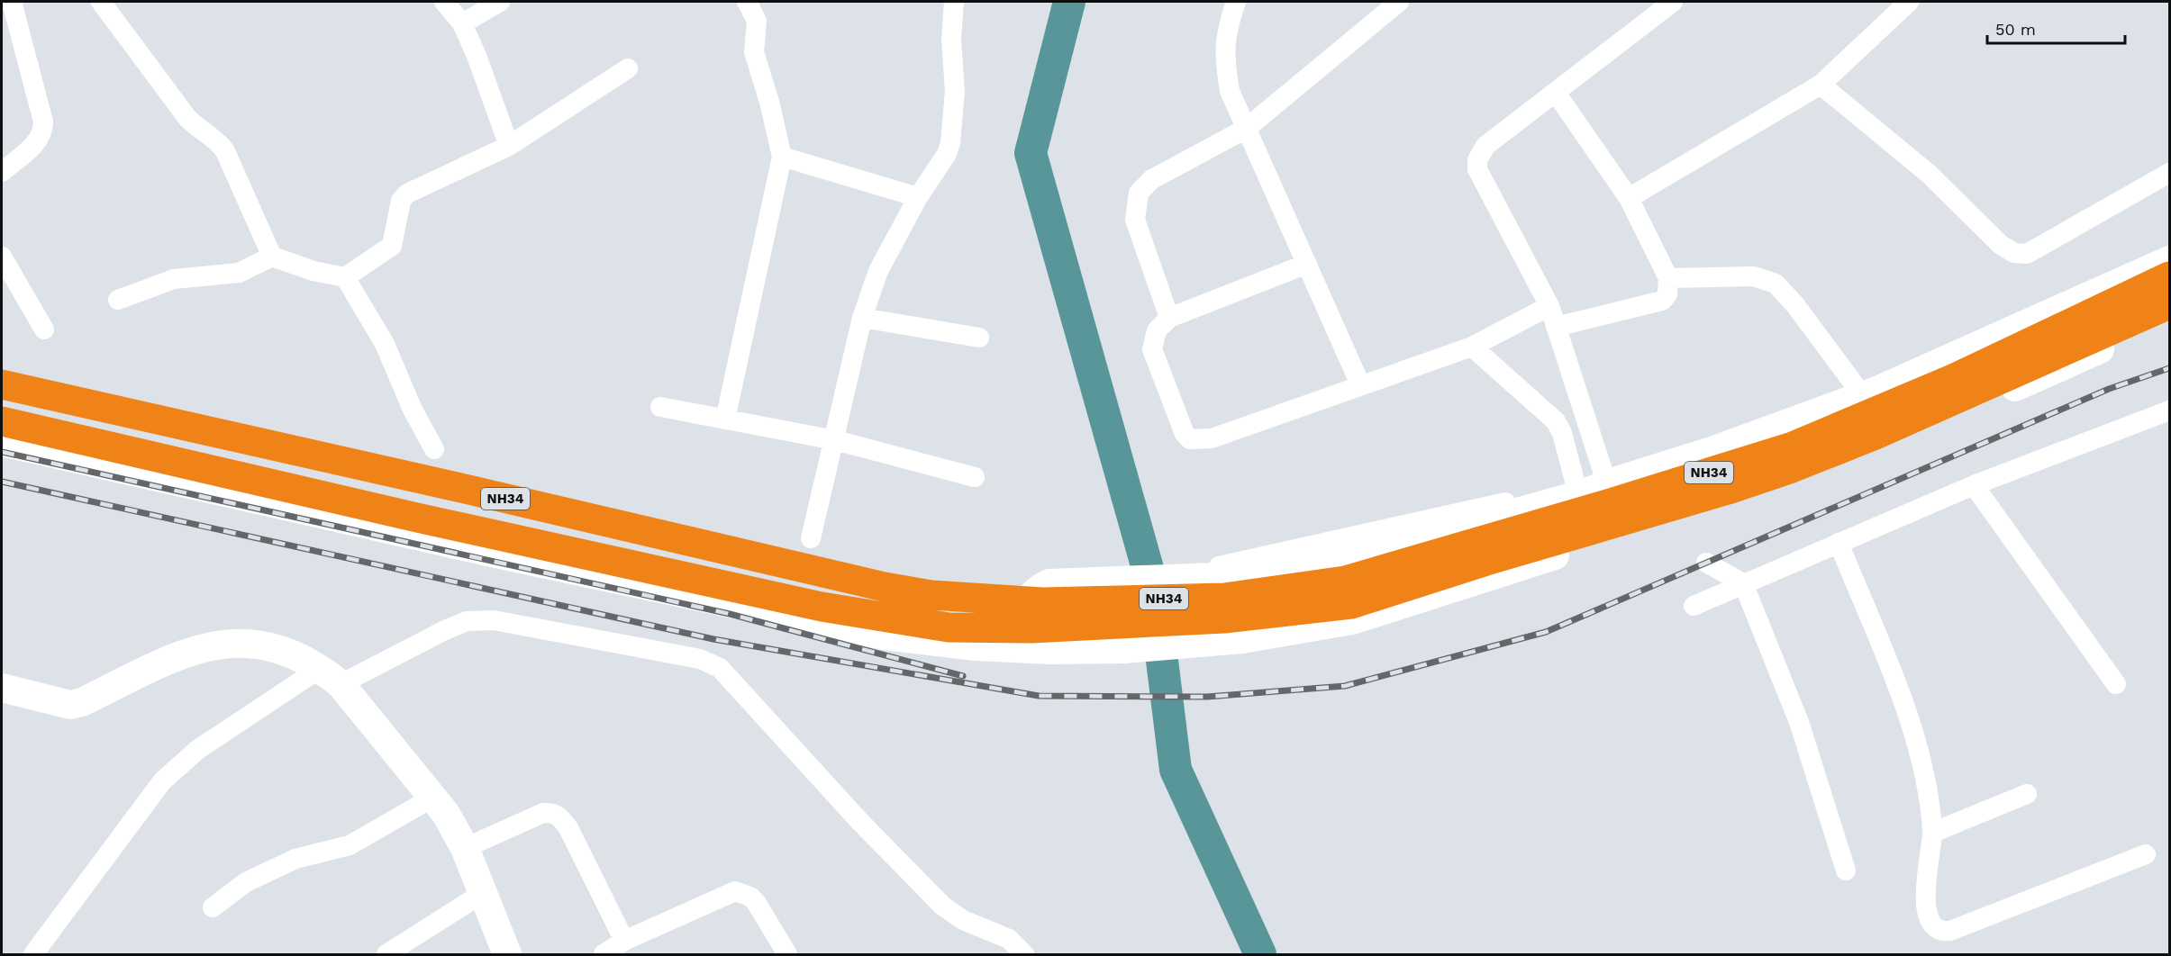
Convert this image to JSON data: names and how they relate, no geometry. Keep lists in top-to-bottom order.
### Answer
{
  "streets": {
    "highway": ["NH34"]
  },
  "scale_bar": "50 m"
}
